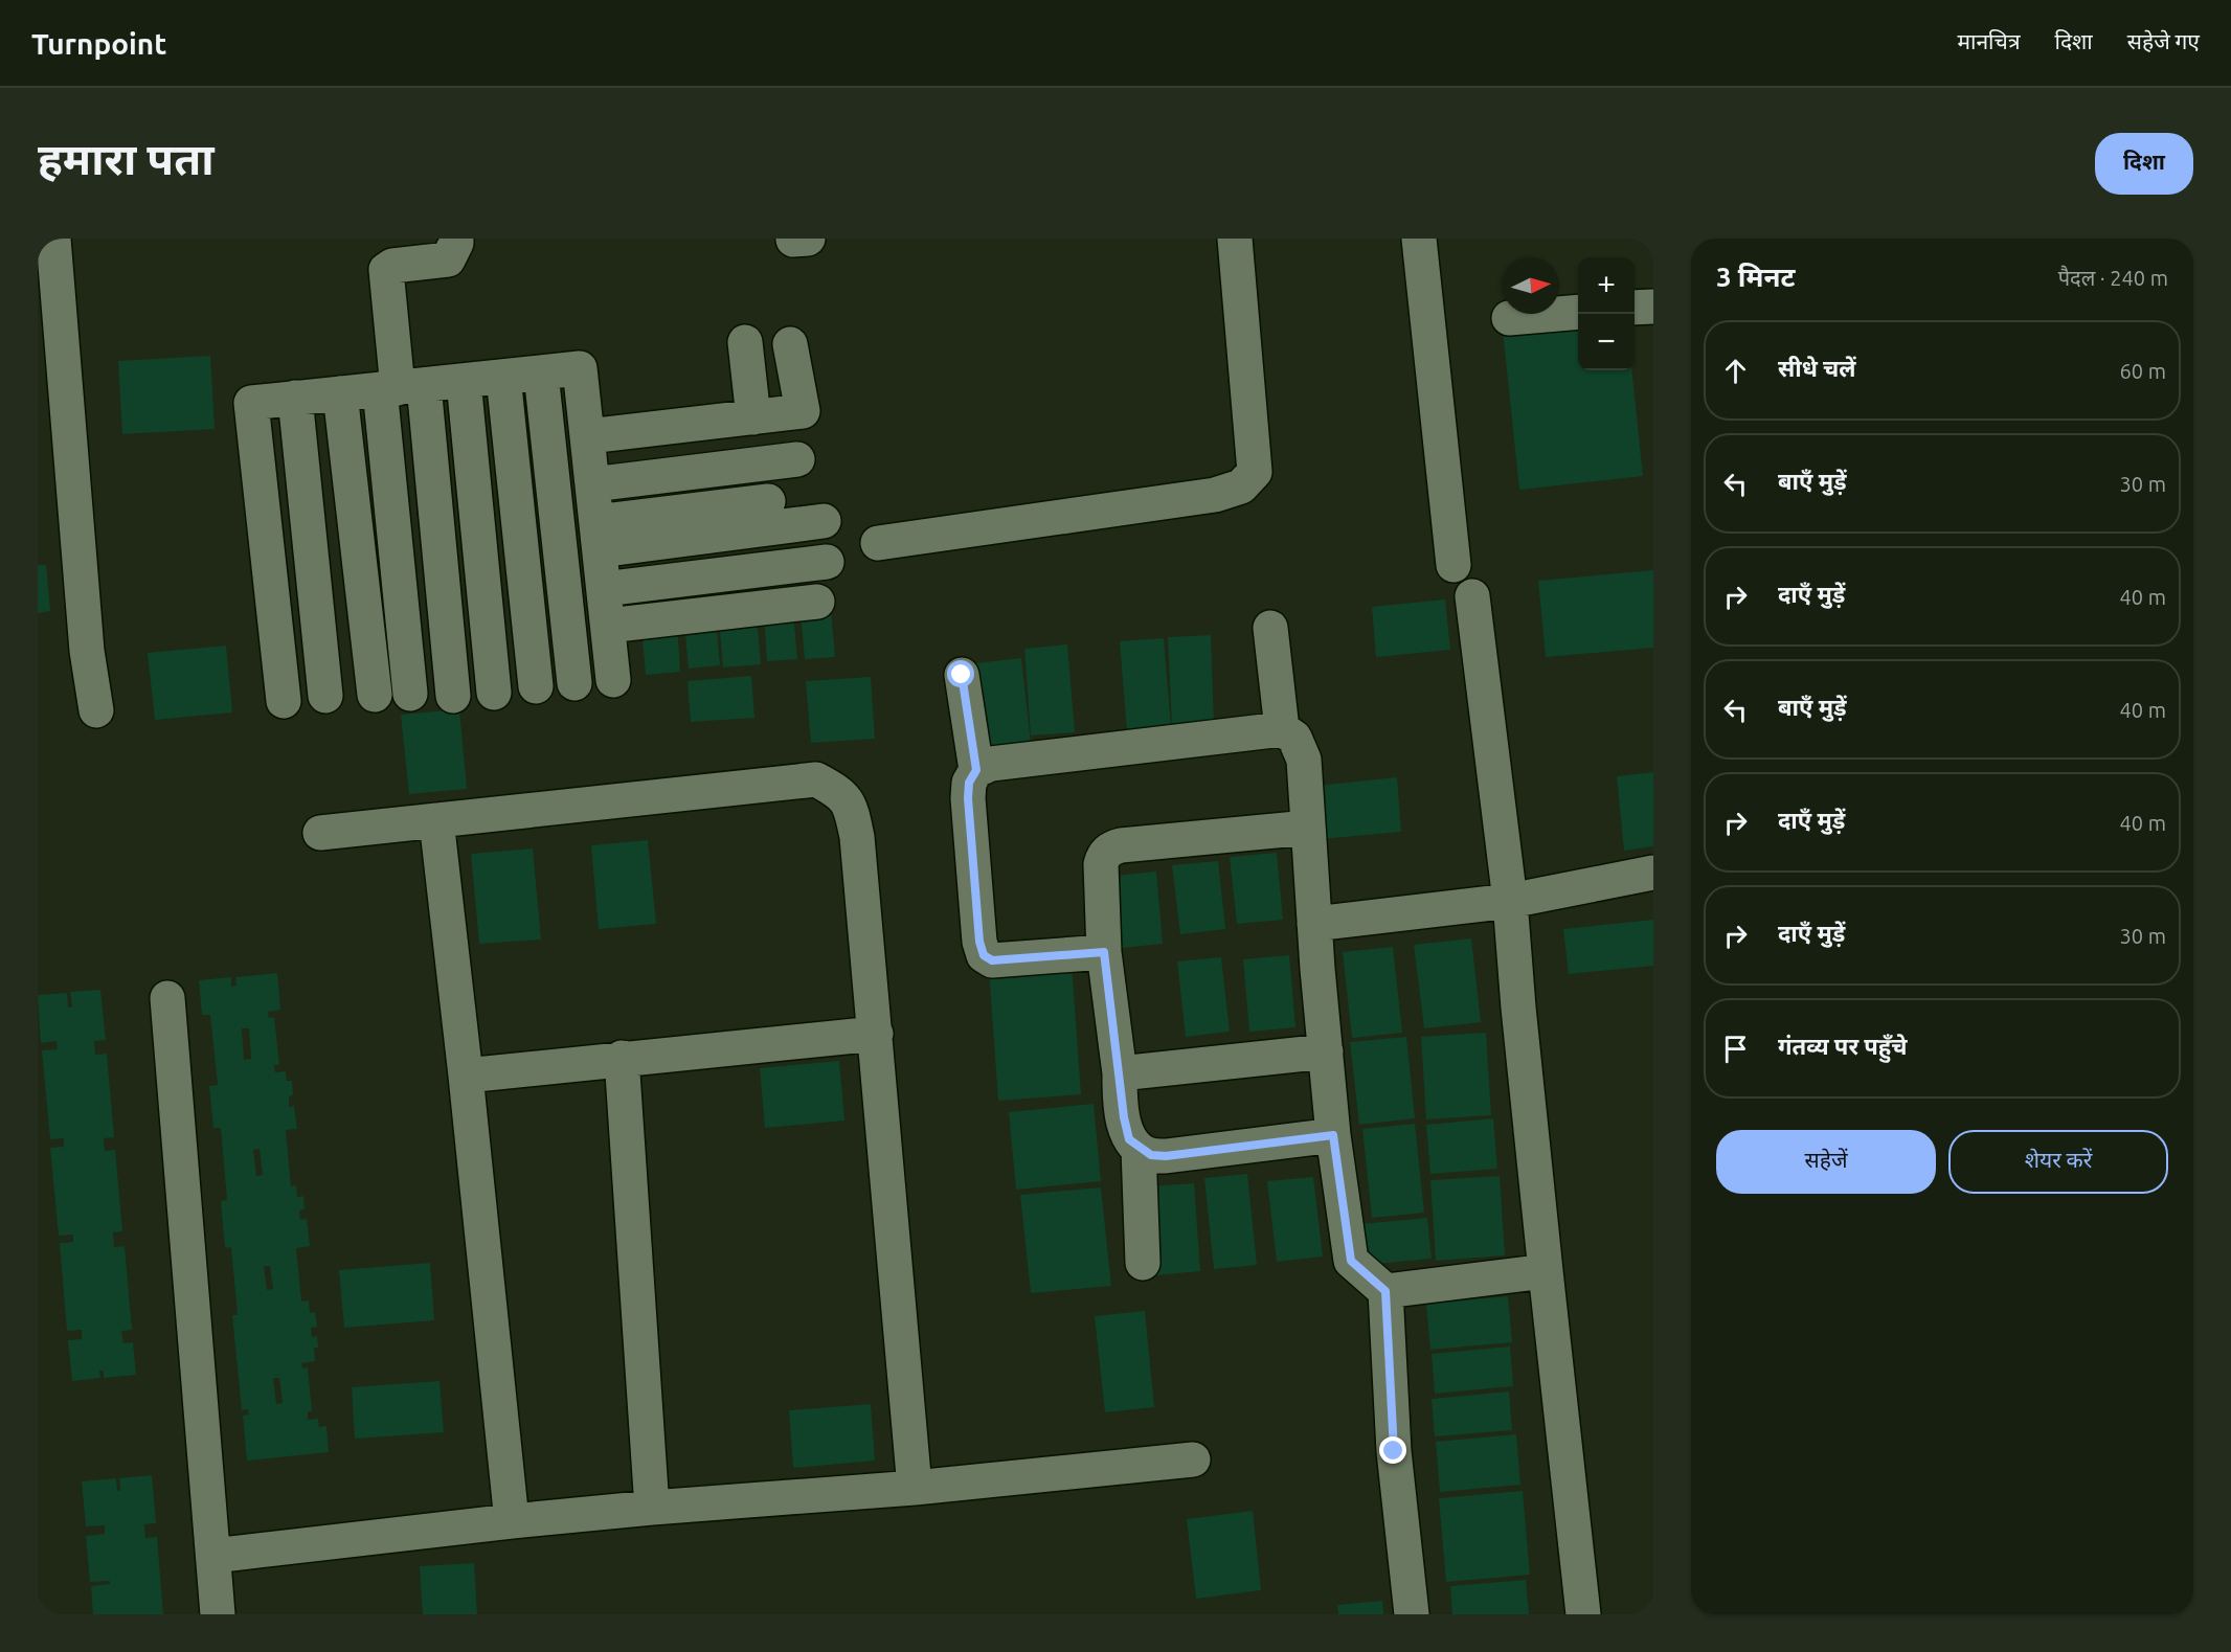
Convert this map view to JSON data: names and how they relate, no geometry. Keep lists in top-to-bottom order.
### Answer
{
  "north": "right",
  "page": {
    "header": "Turnpoint",
    "nav": ["मानचित्र", "दिशा", "सहेजे गए"],
    "buttons": [
      "दिशा",
      ["सहेजें", "शेयर करें"]
    ],
    "title": "हमारा पता",
    "heading": ["3 मिनट", "पैदल · 240 m"],
    "map_buttons": ["+", "−"],
    "list": [
      ["सीधे चलें", "60 m"],
      ["बाएँ मुड़ें", "30 m"],
      ["दाएँ मुड़ें", "40 m"],
      ["बाएँ मुड़ें", "40 m"],
      ["दाएँ मुड़ें", "40 m"],
      ["दाएँ मुड़ें", "30 m"],
      "गंतव्य पर पहुँचे"
    ]
  }
}
